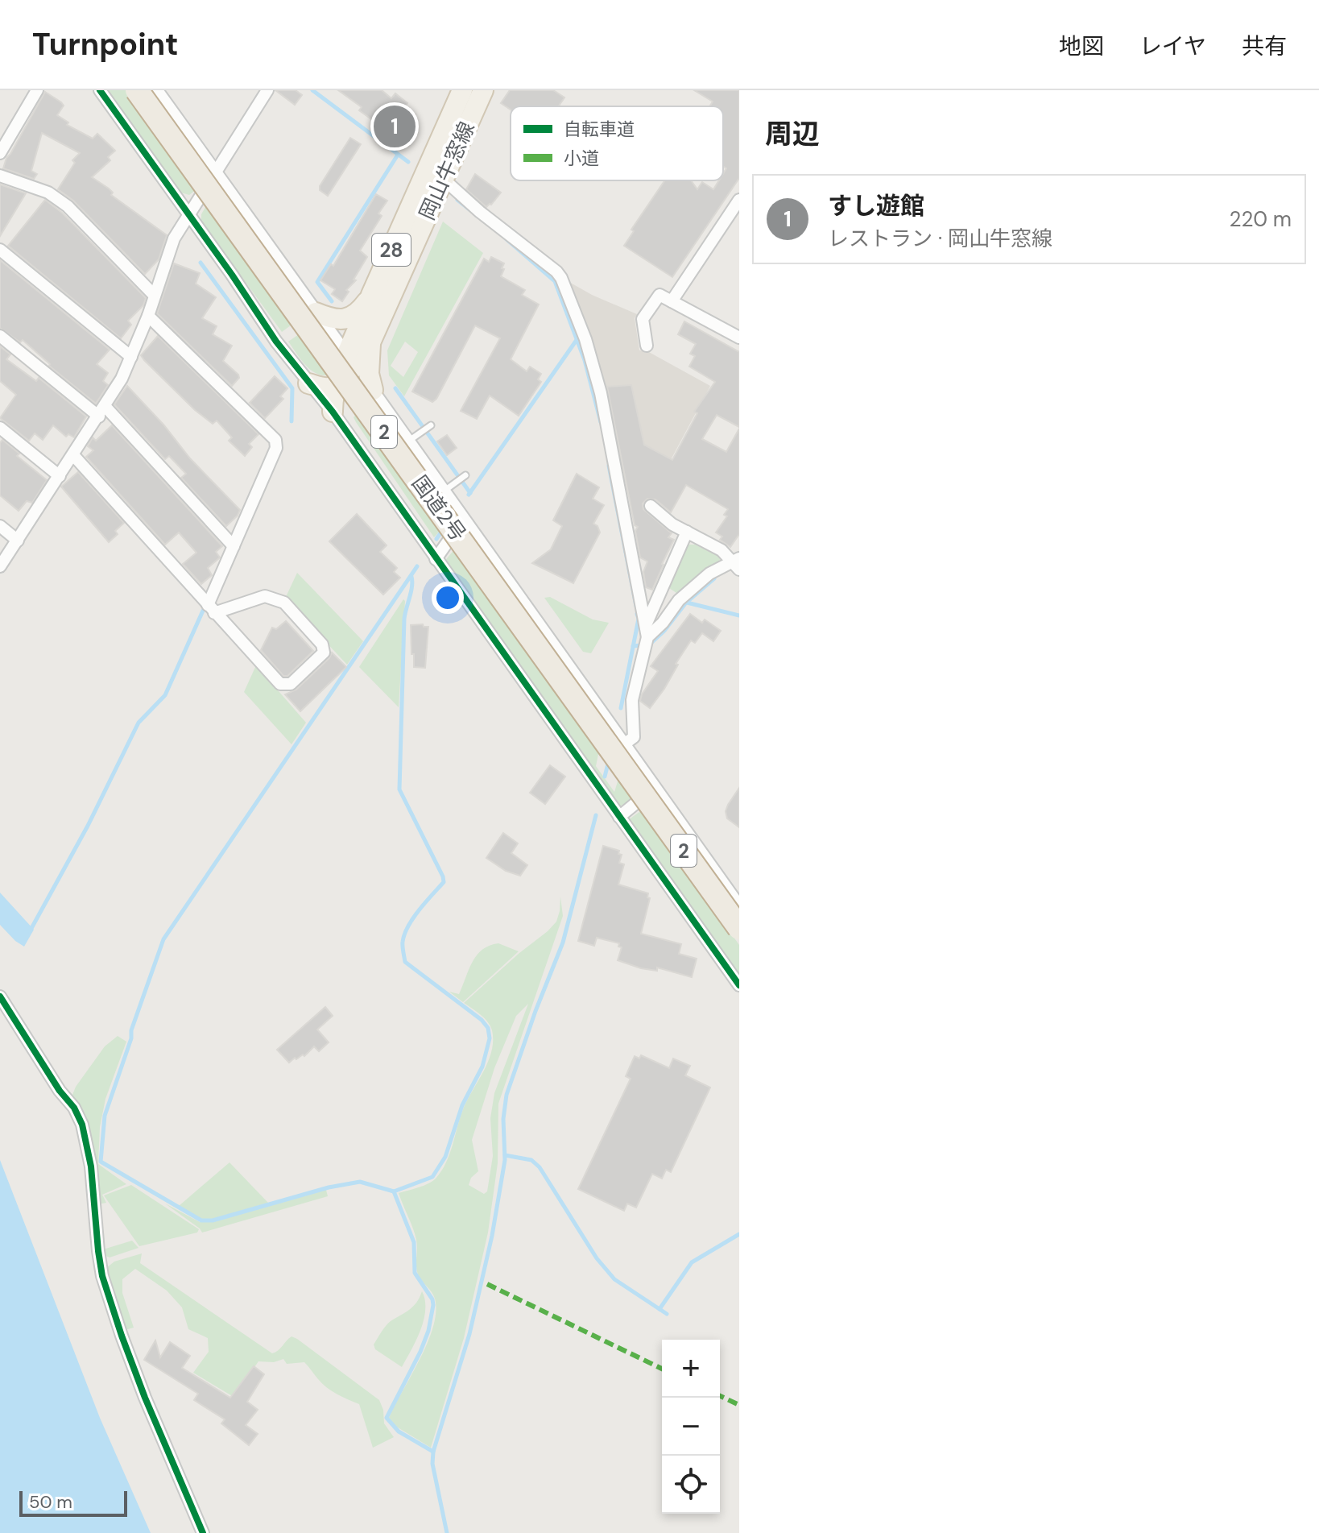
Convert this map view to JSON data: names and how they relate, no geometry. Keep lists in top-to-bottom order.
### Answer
{
  "streets": {
    "highway": ["2", "国道2号"],
    "main road": ["岡山牛窓線", "28"]
  },
  "legend": ["自転車道", "小道"],
  "scale_bar": "50 m",
  "page": {
    "header": "Turnpoint",
    "nav": ["地図", "レイヤ", "共有"],
    "heading": "周辺",
    "pins": "1",
    "list": [
      {
        "mark": "1",
        "name": "すし遊館",
        "note": "レストラン · 岡山牛窓線",
        "value": "220 m"
      }
    ],
    "map_buttons": ["+", "−"],
    "scale": "50 m"
  }
}
